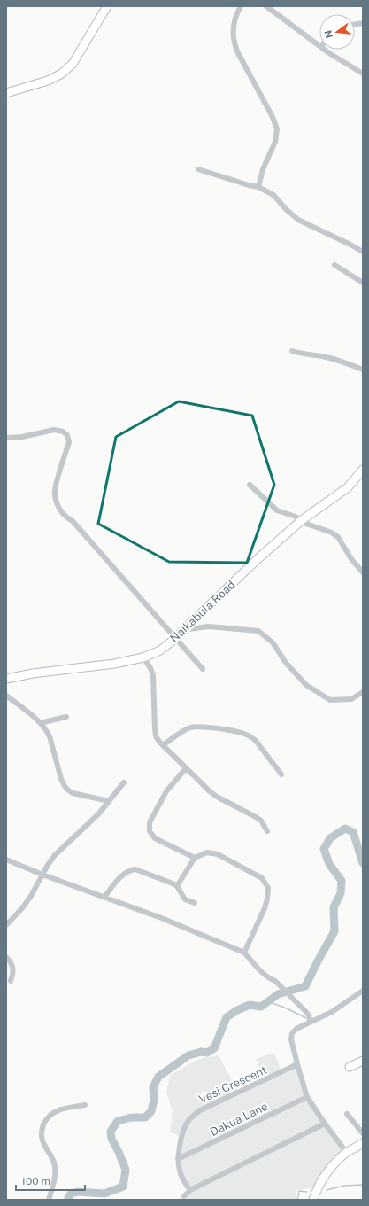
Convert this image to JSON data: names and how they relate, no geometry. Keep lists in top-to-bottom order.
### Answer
{
  "streets": {
    "street": ["Naikabula Road", "Vesi Crescent", "Dakua Lane"]
  },
  "crossings": [
    ["Vesi Crescent", "Dakua Lane"]
  ],
  "scale_bar": "100 m",
  "north": "left"
}
